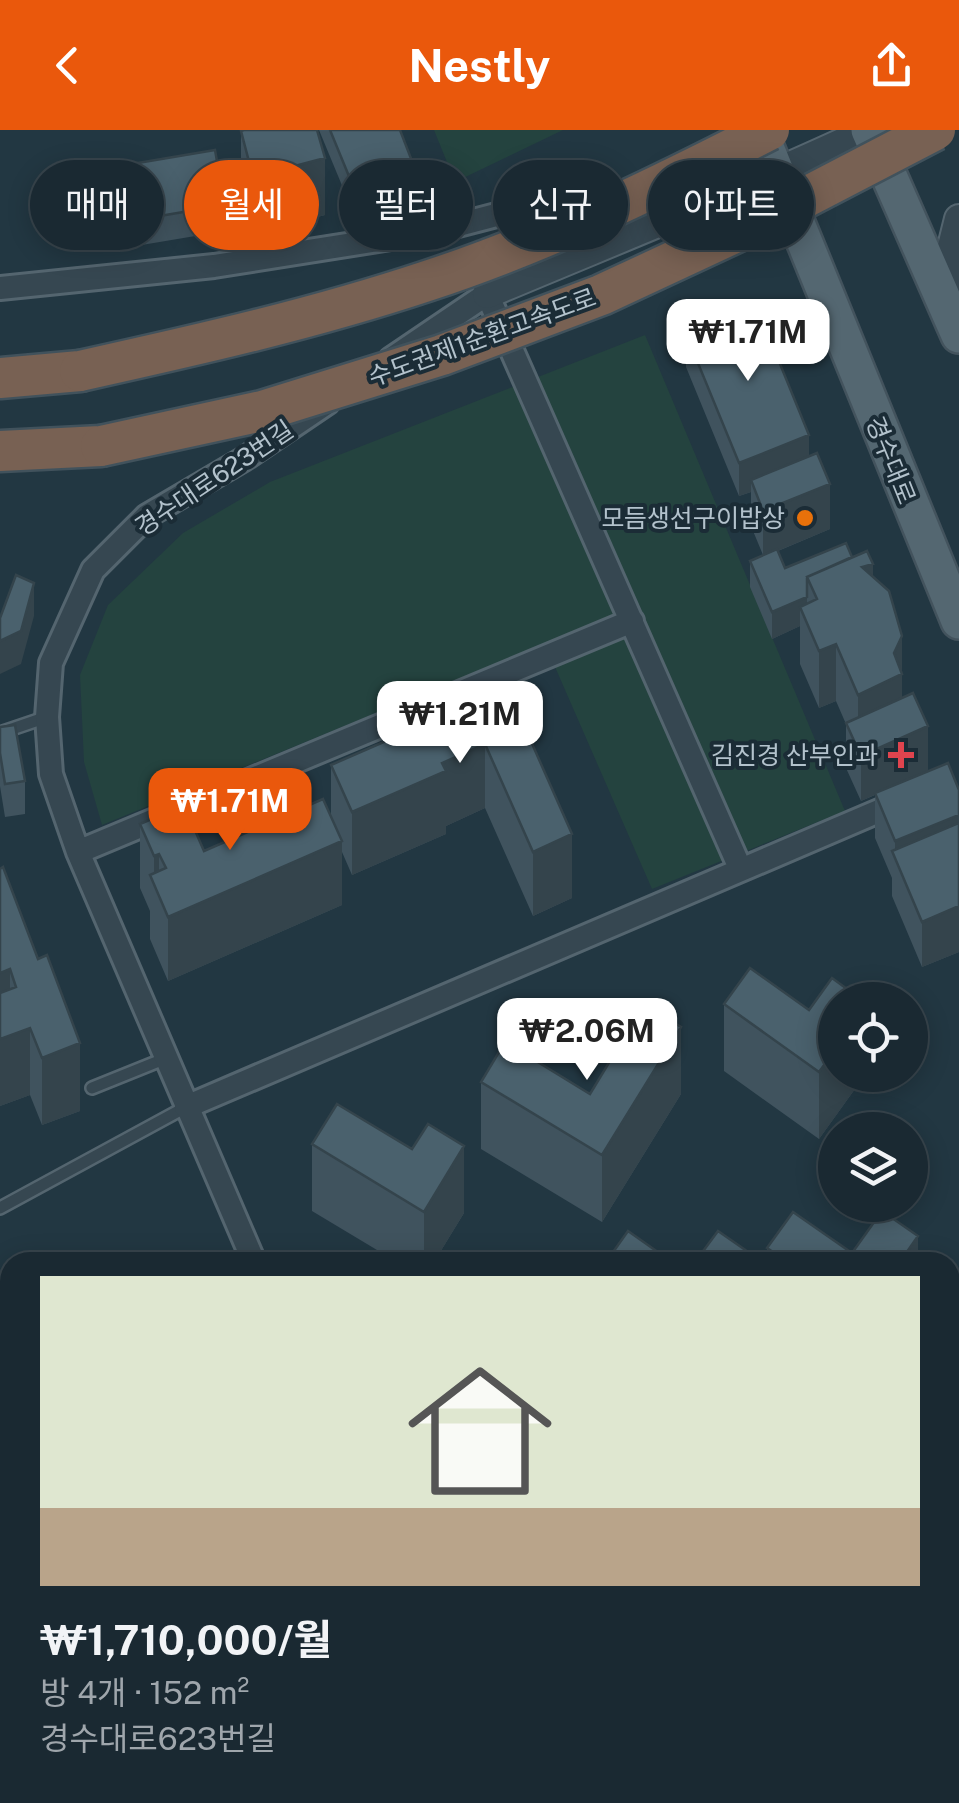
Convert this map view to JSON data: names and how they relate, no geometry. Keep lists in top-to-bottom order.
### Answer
{
  "streets": {
    "highway": ["수도권제1순환고속도로"],
    "main road": ["경수대로"],
    "street": ["경수대로623번길"]
  },
  "places": {
    "other": ["모듬생선구이밥상"],
    "health": ["김진경 산부인과"]
  },
  "page": {
    "header": "Nestly",
    "chip": [
      "매매",
      "월세",
      "필터",
      "신규",
      "아파트"
    ],
    "price": [
      "₩1.71M",
      "₩1.21M",
      "₩1.71M",
      "₩2.06M"
    ],
    "list": [
      {
        "name": "₩1,710,000/월",
        "note": "방 4개 · 152 m² · 경수대로623번길"
      }
    ]
  }
}
